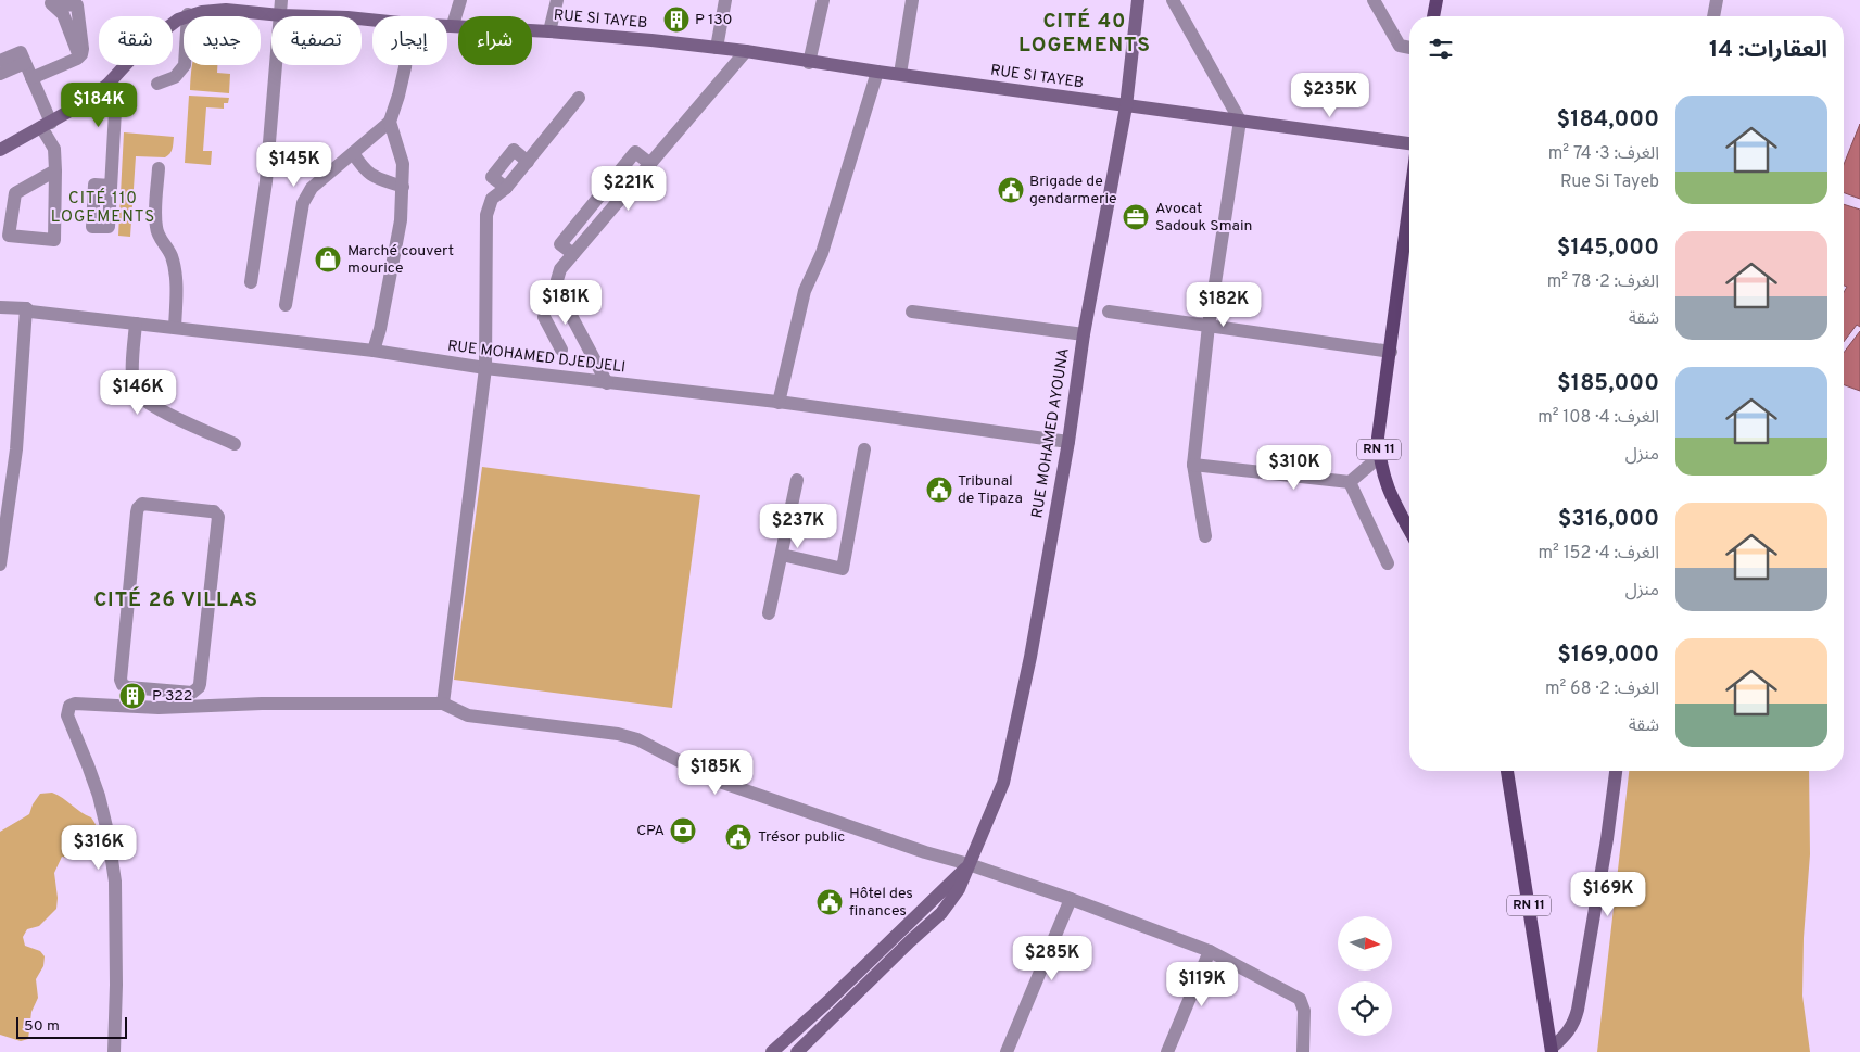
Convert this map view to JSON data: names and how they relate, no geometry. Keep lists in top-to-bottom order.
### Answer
{
  "streets": {
    "main road": ["RUE SI TAYEB", "RUE MOHAMED AYOUNA", "RN 11"],
    "street": ["RUE MOHAMED DJEDJELI"]
  },
  "crossings": [
    ["RUE SI TAYEB", "RUE MOHAMED AYOUNA"],
    ["RUE MOHAMED DJEDJELI", "RUE MOHAMED AYOUNA"]
  ],
  "districts": ["CITÉ 40 LOGEMENTS", "CITÉ 110 LOGEMENTS", "CITÉ 26 VILLAS"],
  "places": {
    "building": ["P 130", "P 322"],
    "public building": [
      "Brigade de gendarmerie",
      "Tribunal de Tipaza",
      "Trésor public",
      "Hôtel des finances"
    ],
    "office": ["Avocat Sadouk Smain"],
    "shop": ["Marché couvert mourice"],
    "bank": ["CPA"]
  },
  "scale_bar": "50 m",
  "north": "right",
  "page": {
    "chip": [
      "شراء",
      "إيجار",
      "تصفية",
      "جديد",
      "شقة"
    ],
    "heading": "العقارات: 14",
    "price": [
      "$235K",
      "$184K",
      "$145K",
      "$221K",
      "$181K",
      "$182K",
      "$146K",
      "$310K",
      "$237K",
      "$185K",
      "$316K",
      "$169K",
      "$285K",
      "$119K"
    ],
    "list": [
      {
        "name": "$184,000",
        "note": "الغرف: 3 · 74 m² · Rue Si Tayeb"
      },
      {
        "name": "$145,000",
        "note": "الغرف: 2 · 78 m² · شقة"
      },
      {
        "name": "$185,000",
        "note": "الغرف: 4 · 108 m² · منزل"
      },
      {
        "name": "$316,000",
        "note": "الغرف: 4 · 152 m² · منزل"
      },
      {
        "name": "$169,000",
        "note": "الغرف: 2 · 68 m² · شقة"
      }
    ],
    "scale": "50 m"
  }
}
